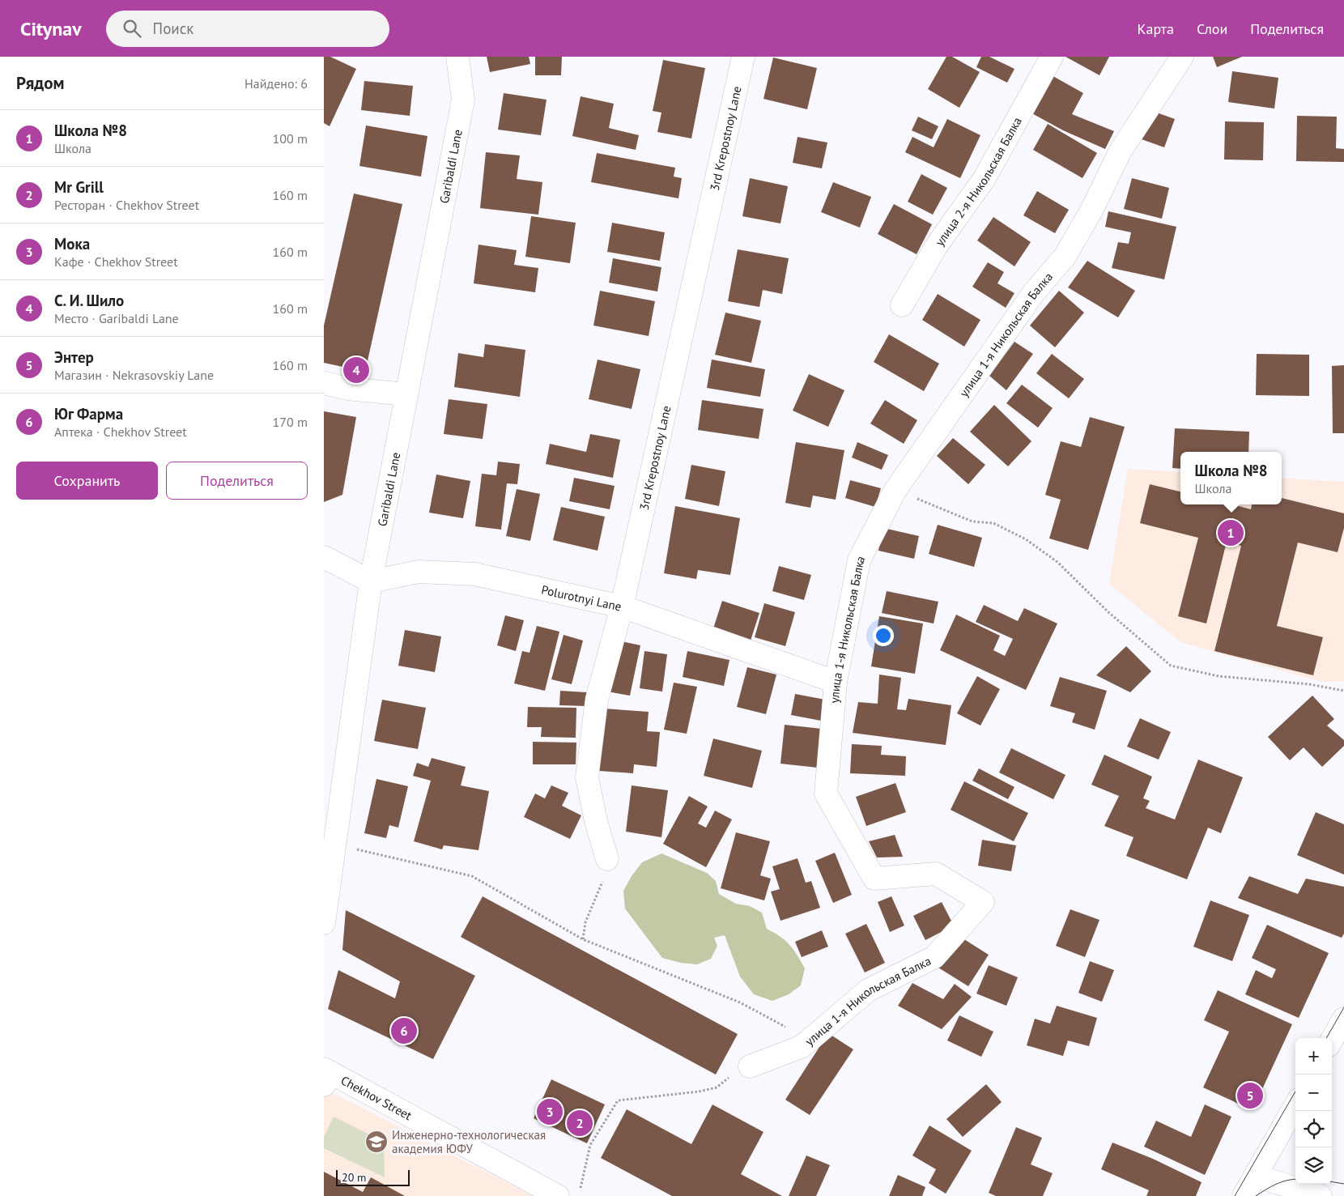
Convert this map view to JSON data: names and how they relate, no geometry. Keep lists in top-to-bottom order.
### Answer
{
  "streets": {
    "street": [
      "3rd Krepostnoy Lane",
      "Garibaldi Lane",
      "улица 2-я Никольская Балка",
      "улица 1-я Никольская Балка",
      "Polurotnyi Lane",
      "Chekhov Street"
    ]
  },
  "crossings": [
    ["3rd Krepostnoy Lane", "Polurotnyi Lane"],
    ["Garibaldi Lane", "Polurotnyi Lane"],
    ["улица 1-я Никольская Балка", "Polurotnyi Lane"]
  ],
  "places": {
    "school or university": ["Инженерно-технологическая академия ЮФУ"]
  },
  "scale_bar": "20 m",
  "page": {
    "header": "Citynav",
    "search": "Поиск",
    "nav": ["Карта", "Слои", "Поделиться"],
    "heading": ["Рядом", "Найдено: 6"],
    "list": [
      {
        "mark": "1",
        "name": "Школа №8",
        "note": "Школа",
        "value": "100 m"
      },
      {
        "mark": "2",
        "name": "Mr Grill",
        "note": "Ресторан · Chekhov Street",
        "value": "160 m"
      },
      {
        "mark": "3",
        "name": "Мока",
        "note": "Кафе · Chekhov Street",
        "value": "160 m"
      },
      {
        "mark": "4",
        "name": "С. И. Шило",
        "note": "Место · Garibaldi Lane",
        "value": "160 m"
      },
      {
        "mark": "5",
        "name": "Энтер",
        "note": "Магазин · Nekrasovskiy Lane",
        "value": "160 m"
      },
      {
        "mark": "6",
        "name": "Юг Фарма",
        "note": "Аптека · Chekhov Street",
        "value": "170 m"
      }
    ],
    "pins": [
      "4",
      "1",
      "6",
      "5",
      "3",
      "2"
    ],
    "buttons": ["Сохранить", "Поделиться"],
    "popup": ["Школа №8", "Школа"],
    "map_buttons": ["+", "−"],
    "scale": "20 m"
  }
}
